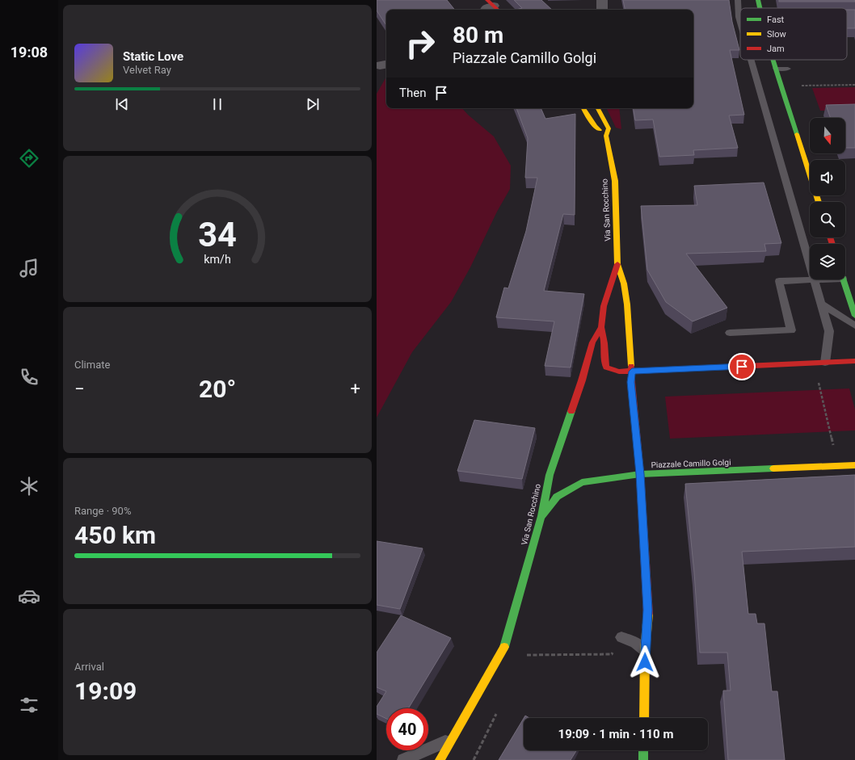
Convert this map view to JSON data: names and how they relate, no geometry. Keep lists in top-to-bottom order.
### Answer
{
  "streets": {
    "street": ["Via San Rocchino", "Piazzale Camillo Golgi"]
  },
  "crossings": [
    ["Via San Rocchino", "Piazzale Camillo Golgi"]
  ],
  "legend": ["Fast", "Slow", "Jam"],
  "north": "bottom",
  "page": {
    "tabs": "19:08",
    "turn": ["80 m", "Piazzale Camillo Golgi"],
    "song": ["Static Love", "Velvet Ray"],
    "then": "Then",
    "tile": [
      "Climate",
      ["Range · 90%", "450 km"],
      ["Arrival", "19:09"]
    ],
    "heat": ["−", "20°", "+"],
    "limit": "40",
    "trip": "19:09 · 1 min · 110 m",
    "gauge": ["34", "km/h"]
  }
}
